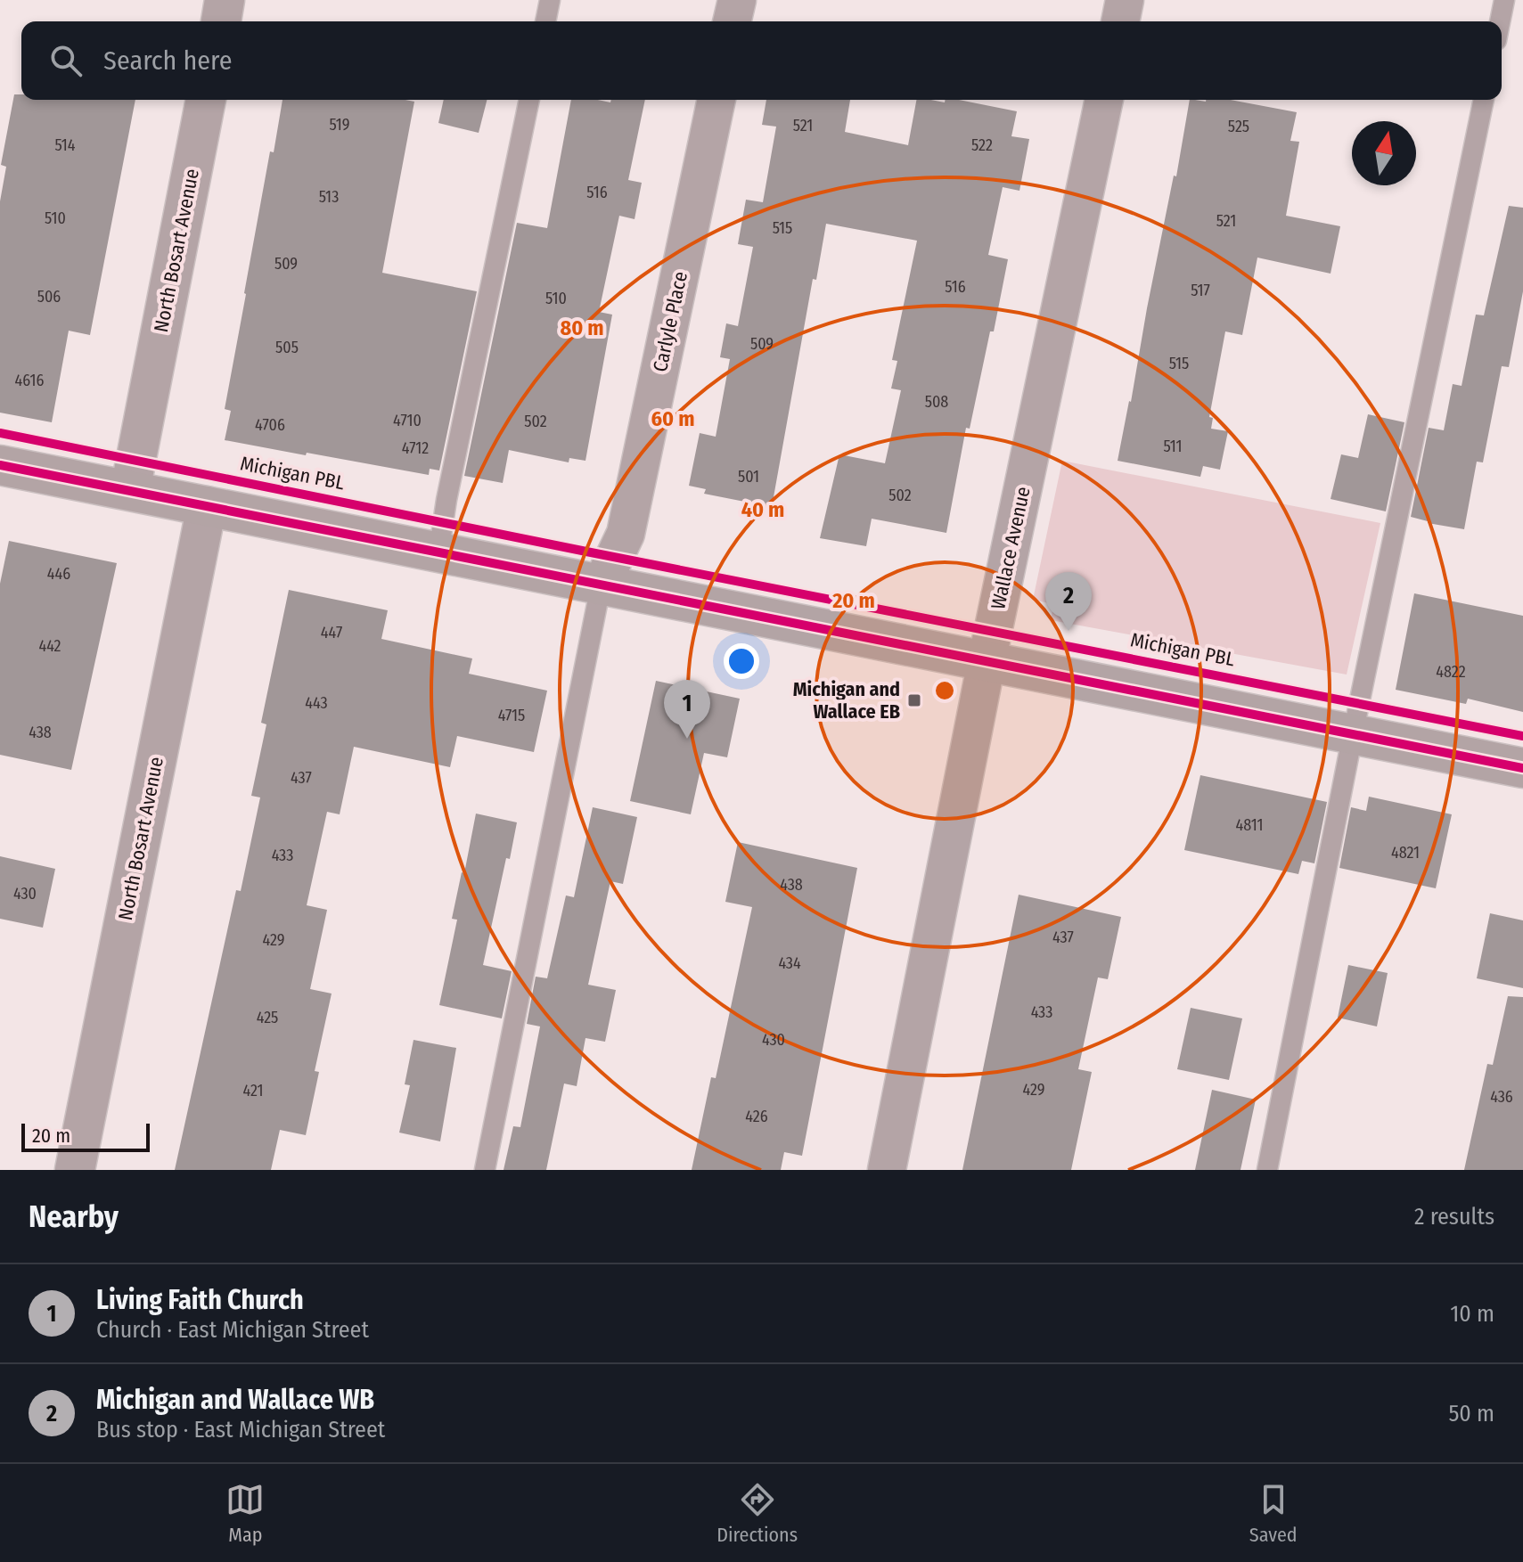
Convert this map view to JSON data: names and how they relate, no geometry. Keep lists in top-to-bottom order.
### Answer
{
  "streets": {
    "street": ["North Bosart Avenue", "Carlyle Place", "Wallace Avenue"],
    "cycle path": ["Michigan PBL"]
  },
  "places": {
    "transit": ["Michigan and Wallace EB"]
  },
  "house_numbers": [
    "519",
    "521",
    "525",
    "514",
    "522",
    "516",
    "513",
    "510",
    "521",
    "515",
    "509",
    "516",
    "517",
    "506",
    "510",
    "509",
    "505",
    "515",
    "4616",
    "508",
    "4710",
    "502",
    "4706",
    "511",
    "4712",
    "501",
    "502",
    "446",
    "447",
    "442",
    "4822",
    "443",
    "4715",
    "438",
    "437",
    "4811",
    "4821",
    "433",
    "438",
    "430",
    "437",
    "429",
    "434",
    "433",
    "425",
    "430",
    "429",
    "421",
    "436",
    "426"
  ],
  "scale_bar": "20 m",
  "north": "top",
  "page": {
    "search": "Search here",
    "pins": ["2", "1"],
    "scale": "20 m",
    "heading": ["Nearby", "2 results"],
    "list": [
      {
        "mark": "1",
        "name": "Living Faith Church",
        "note": "Church · East Michigan Street",
        "value": "10 m"
      },
      {
        "mark": "2",
        "name": "Michigan and Wallace WB",
        "note": "Bus stop · East Michigan Street",
        "value": "50 m"
      }
    ],
    "nav": ["Map", "Directions", "Saved"]
  },
  "rings": [
    "80 m",
    "60 m",
    "40 m",
    "20 m"
  ]
}
